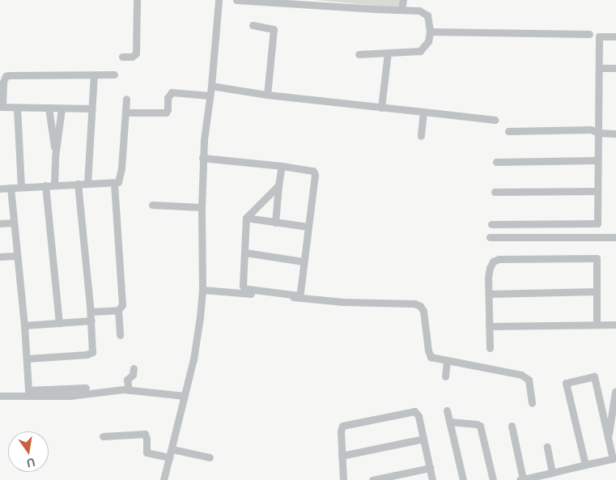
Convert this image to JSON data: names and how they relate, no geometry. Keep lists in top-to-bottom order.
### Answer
{
  "north": "bottom"
}
